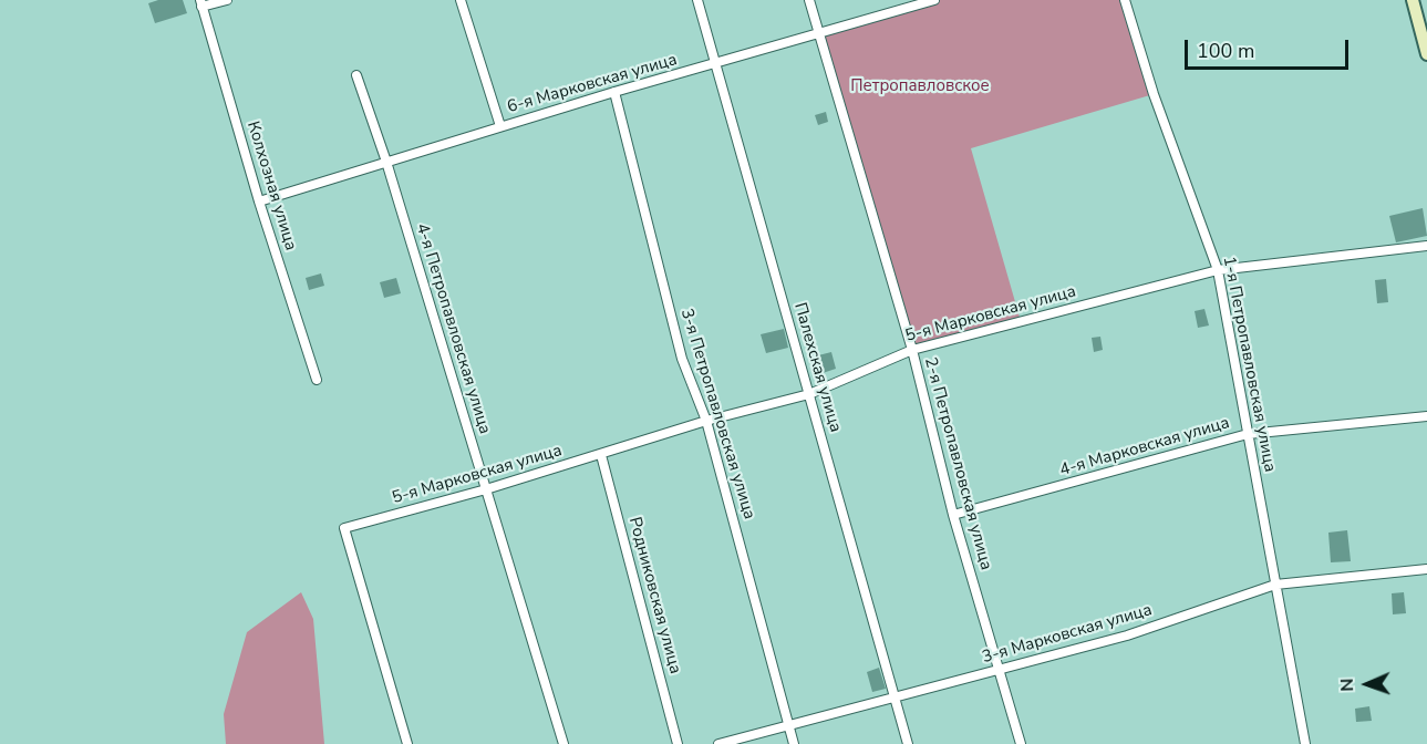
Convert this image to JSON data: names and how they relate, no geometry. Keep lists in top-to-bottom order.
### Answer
{
  "streets": {
    "street": [
      "6-я Марковская улица",
      "Колхозная улица",
      "5-я Марковская улица",
      "4-я Петропавловская улица",
      "1-я Петропавловская улица",
      "Палехская улица",
      "3-я Петропавловская улица",
      "4-я Марковская улица",
      "2-я Петропавловская улица",
      "Родниковская улица",
      "3-я Марковская улица"
    ]
  },
  "crossings": [
    ["6-я Марковская улица", "Колхозная улица"],
    ["6-я Марковская улица", "4-я Петропавловская улица"],
    ["6-я Марковская улица", "Палехская улица"],
    ["6-я Марковская улица", "3-я Петропавловская улица"],
    ["6-я Марковская улица", "2-я Петропавловская улица"],
    ["5-я Марковская улица", "4-я Петропавловская улица"],
    ["5-я Марковская улица", "1-я Петропавловская улица"],
    ["5-я Марковская улица", "Палехская улица"],
    ["5-я Марковская улица", "3-я Петропавловская улица"],
    ["5-я Марковская улица", "2-я Петропавловская улица"],
    ["5-я Марковская улица", "Родниковская улица"],
    ["1-я Петропавловская улица", "4-я Марковская улица"],
    ["1-я Петропавловская улица", "3-я Марковская улица"],
    ["Палехская улица", "3-я Марковская улица"],
    ["3-я Петропавловская улица", "3-я Марковская улица"],
    ["4-я Марковская улица", "2-я Петропавловская улица"],
    ["2-я Петропавловская улица", "3-я Марковская улица"]
  ],
  "parks": ["Петропавловское"],
  "scale_bar": "100 m",
  "north": "left"
}
